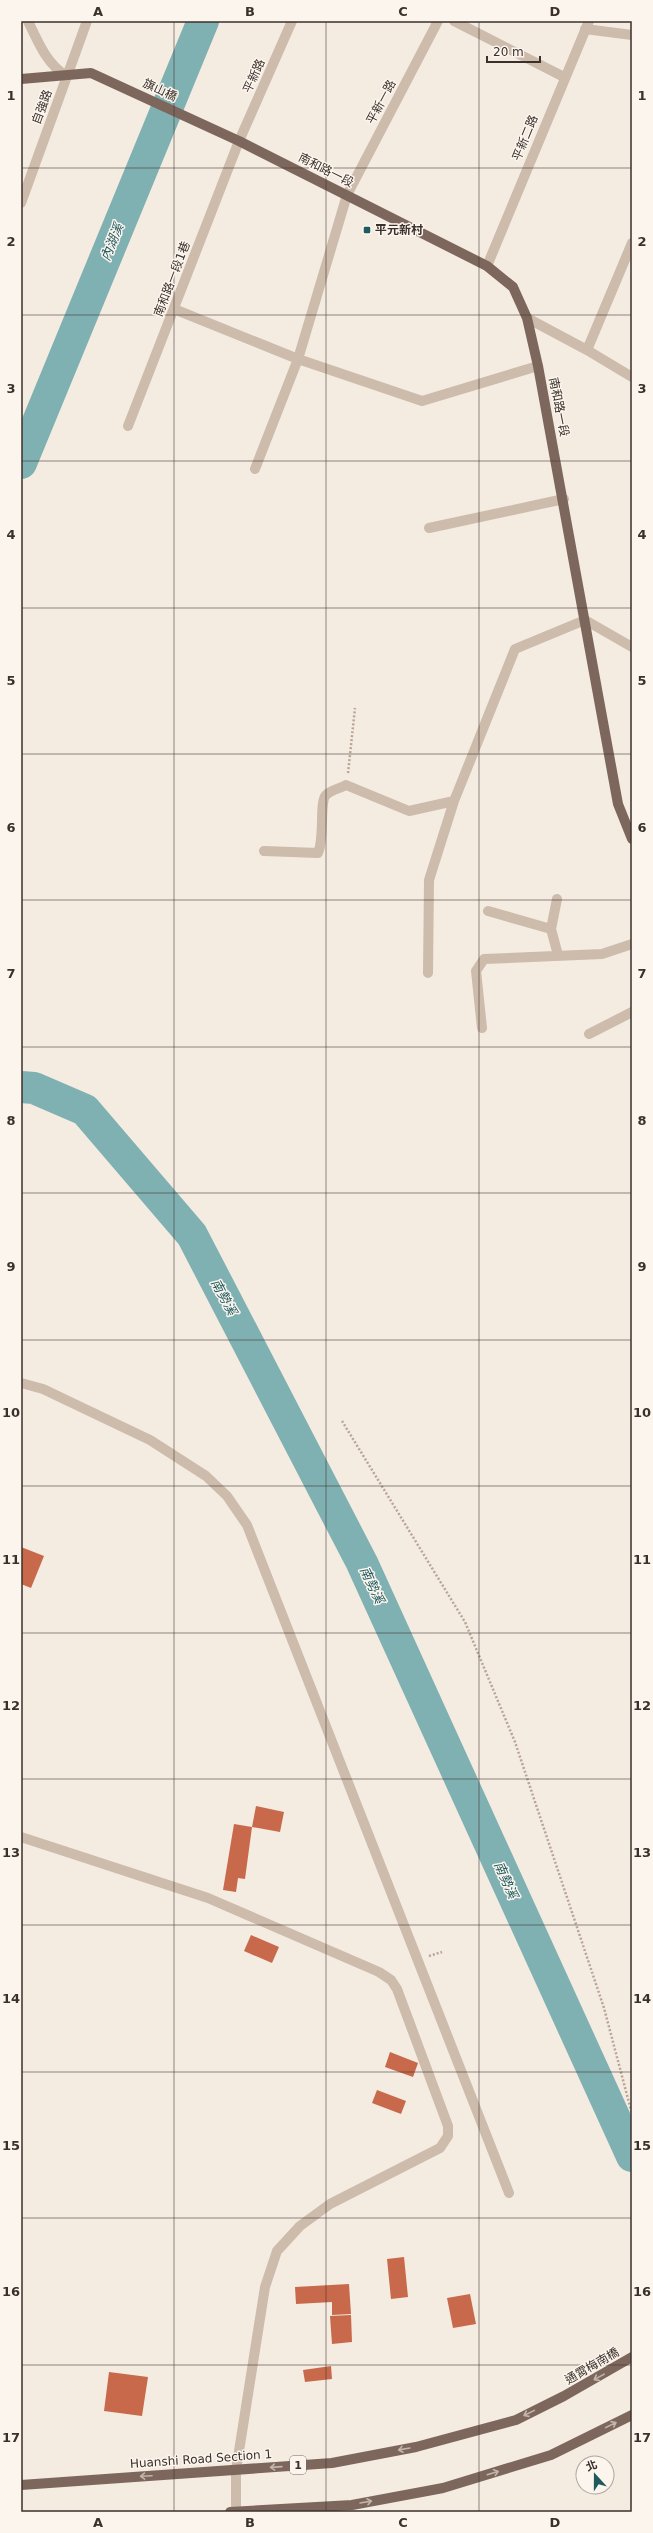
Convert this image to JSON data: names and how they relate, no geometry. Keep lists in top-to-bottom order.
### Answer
{
  "streets": {
    "main road": [
      "旗山橋",
      "南和路一段",
      "通霄梅南橋",
      "Huanshi Road Section 1",
      "1"
    ],
    "street": [
      "平新路",
      "平新一路",
      "自強路",
      "平新二路",
      "南和路一段1巷"
    ]
  },
  "crossings": [
    ["平新路", "旗山橋"],
    ["平新路", "南和路一段"],
    ["平新路", "南和路一段1巷"],
    ["旗山橋", "自強路"],
    ["旗山橋", "南和路一段"],
    ["旗山橋", "南和路一段1巷"],
    ["平新一路", "南和路一段"],
    ["平新二路", "南和路一段"],
    ["南和路一段", "南和路一段1巷"],
    ["通霄梅南橋", "Huanshi Road Section 1"]
  ],
  "water": ["內湖溪", "南勢溪"],
  "places": {
    "transit": ["平元新村"]
  },
  "scale_bar": "20 m",
  "north": "top",
  "grid": {
    "columns": [
      "A",
      "B",
      "C",
      "D"
    ],
    "rows": [
      "1",
      "2",
      "3",
      "4",
      "5",
      "6",
      "7",
      "8",
      "9",
      "10",
      "11",
      "12",
      "13",
      "14",
      "15",
      "16",
      "17"
    ]
  }
}
